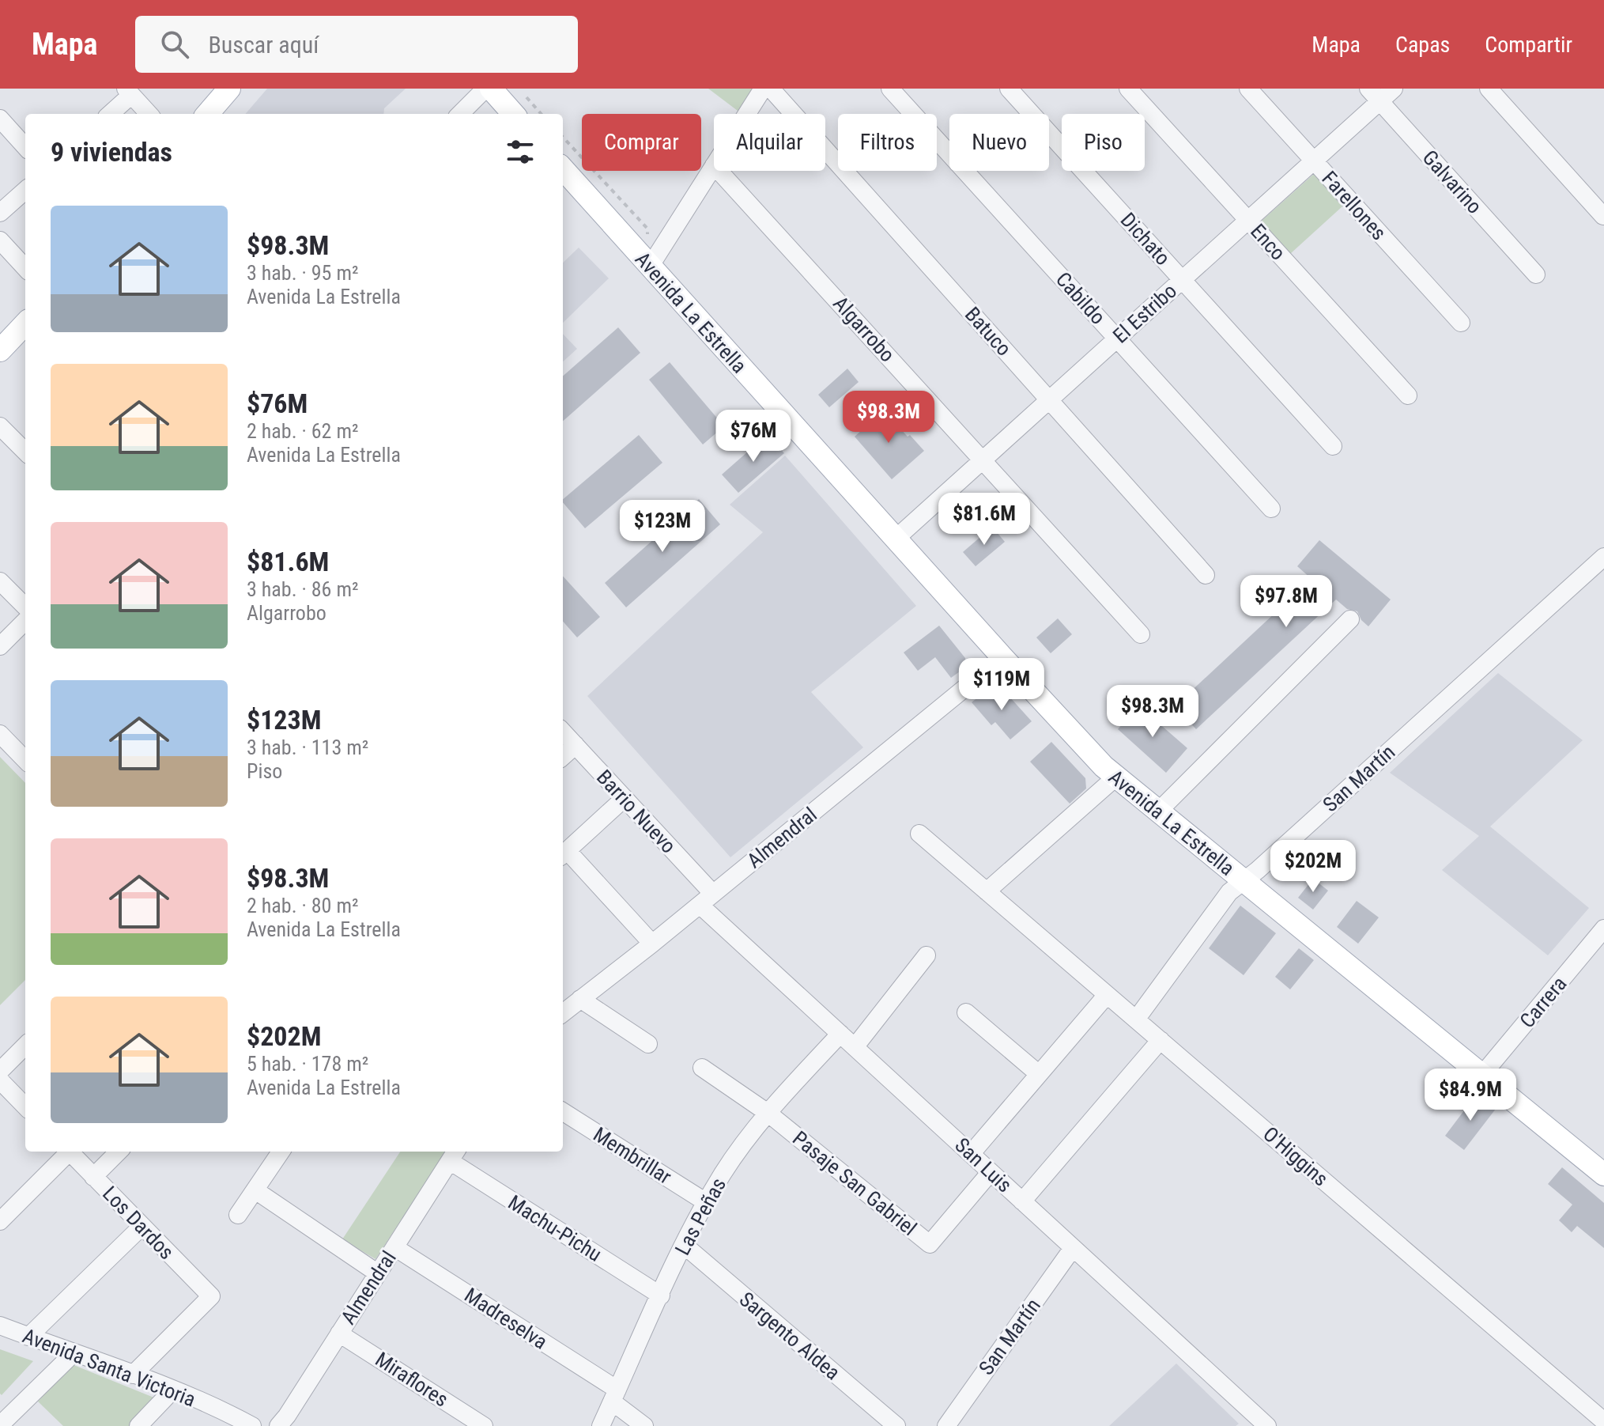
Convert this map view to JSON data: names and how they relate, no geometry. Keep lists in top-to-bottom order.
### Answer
{
  "streets": {
    "main road": ["Avenida La Estrella"],
    "street": [
      "Galvarino",
      "Farellones",
      "Dichato",
      "Enco",
      "Cabildo",
      "El Estribo",
      "Algarrobo",
      "Batuco",
      "San Martín",
      "Barrio Nuevo",
      "Almendral",
      "Carrera",
      "Membrillar",
      "O'Higgins",
      "San Luis",
      "Pasaje San Gabriel",
      "Las Peñas",
      "Los Dardos",
      "Machu-Pichu",
      "Madreselva",
      "Sargento Aldea",
      "Avenida Santa Victoria",
      "Miraflores"
    ]
  },
  "crossings": [
    ["Galvarino", "El Estribo"],
    ["Farellones", "El Estribo"],
    ["Dichato", "El Estribo"],
    ["Enco", "El Estribo"],
    ["Cabildo", "El Estribo"],
    ["Avenida La Estrella", "El Estribo"],
    ["Avenida La Estrella", "San Martín"],
    ["Avenida La Estrella", "Almendral"],
    ["Avenida La Estrella", "Carrera"],
    ["El Estribo", "Algarrobo"],
    ["El Estribo", "Batuco"],
    ["San Martín", "O'Higgins"],
    ["San Martín", "San Luis"],
    ["Barrio Nuevo", "Almendral"],
    ["Barrio Nuevo", "San Luis"],
    ["Almendral", "San Luis"],
    ["Almendral", "Machu-Pichu"],
    ["Almendral", "Madreselva"],
    ["Almendral", "Miraflores"],
    ["Membrillar", "Las Peñas"],
    ["San Luis", "Pasaje San Gabriel"],
    ["San Luis", "Las Peñas"],
    ["Pasaje San Gabriel", "Las Peñas"],
    ["Las Peñas", "Machu-Pichu"],
    ["Las Peñas", "Madreselva"],
    ["Las Peñas", "Sargento Aldea"],
    ["Los Dardos", "Avenida Santa Victoria"]
  ],
  "page": {
    "header": "Mapa",
    "search": "Buscar aquí",
    "nav": ["Mapa", "Capas", "Compartir"],
    "chip": [
      "Comprar",
      "Alquilar",
      "Filtros",
      "Nuevo",
      "Piso"
    ],
    "heading": "9 viviendas",
    "list": [
      {
        "name": "$98.3M",
        "note": "3 hab. · 95 m² · Avenida La Estrella"
      },
      {
        "name": "$76M",
        "note": "2 hab. · 62 m² · Avenida La Estrella"
      },
      {
        "name": "$81.6M",
        "note": "3 hab. · 86 m² · Algarrobo"
      },
      {
        "name": "$123M",
        "note": "3 hab. · 113 m² · Piso"
      },
      {
        "name": "$98.3M",
        "note": "2 hab. · 80 m² · Avenida La Estrella"
      },
      {
        "name": "$202M",
        "note": "5 hab. · 178 m² · Avenida La Estrella"
      }
    ],
    "price": [
      "$98.3M",
      "$76M",
      "$81.6M",
      "$123M",
      "$97.8M",
      "$119M",
      "$98.3M",
      "$202M",
      "$84.9M"
    ]
  }
}
